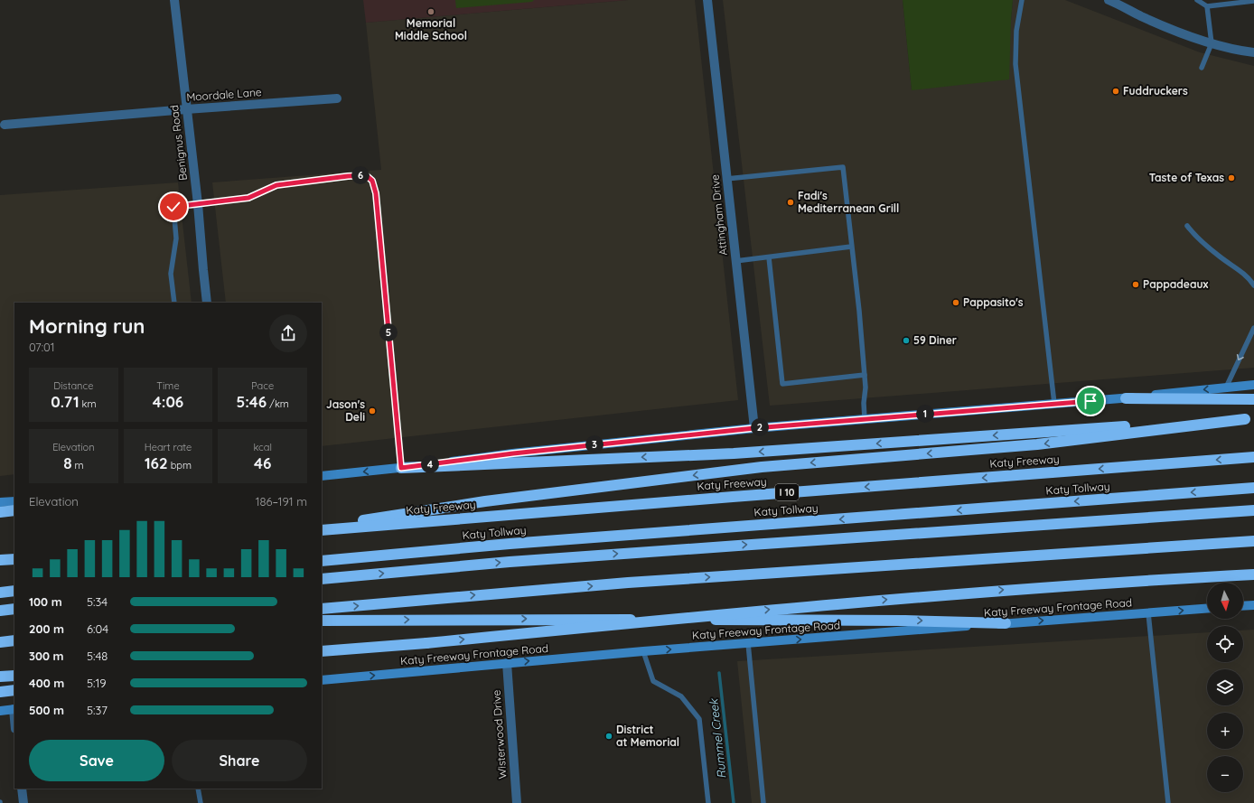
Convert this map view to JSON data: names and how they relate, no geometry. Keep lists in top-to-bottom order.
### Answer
{
  "streets": {
    "highway": ["Katy Freeway", "Katy Tollway", "I 10"],
    "main road": ["Katy Freeway Frontage Road"],
    "street": [
      "Moordale Lane",
      "Benignus Road",
      "Attingham Drive",
      "Wisterwood Drive"
    ]
  },
  "crossings": [
    ["Moordale Lane", "Benignus Road"],
    ["Katy Freeway Frontage Road", "Wisterwood Drive"]
  ],
  "one_way": ["Katy Freeway Frontage Road"],
  "water": ["Rummel Creek"],
  "places": [
    "Memorial Middle School",
    "Fuddruckers",
    "Taste of Texas",
    "Fadi's Mediterranean Grill",
    "Pappadeaux",
    "Pappasito's",
    "59 Diner",
    "Jason's Deli",
    "District at Memorial"
  ],
  "north": "bottom",
  "page": {
    "pins": [
      "6",
      "5",
      "1",
      "2",
      "3",
      "4"
    ],
    "heading": ["Morning run", "07:01"],
    "stats": [
      ["Distance", "0.71 km"],
      ["Time", "4:06"],
      ["Pace", "5:46 /km"],
      ["Elevation", "8 m"],
      ["Heart rate", "162 bpm"],
      ["kcal", "46"]
    ],
    "chart": ["Elevation", "186–191 m"],
    "map_buttons": ["+", "−"],
    "list": [
      {
        "name": "100 m",
        "note": "5:34"
      },
      {
        "name": "200 m",
        "note": "6:04"
      },
      {
        "name": "300 m",
        "note": "5:48"
      },
      {
        "name": "400 m",
        "note": "5:19"
      },
      {
        "name": "500 m",
        "note": "5:37"
      }
    ],
    "buttons": ["Save", "Share"]
  }
}
